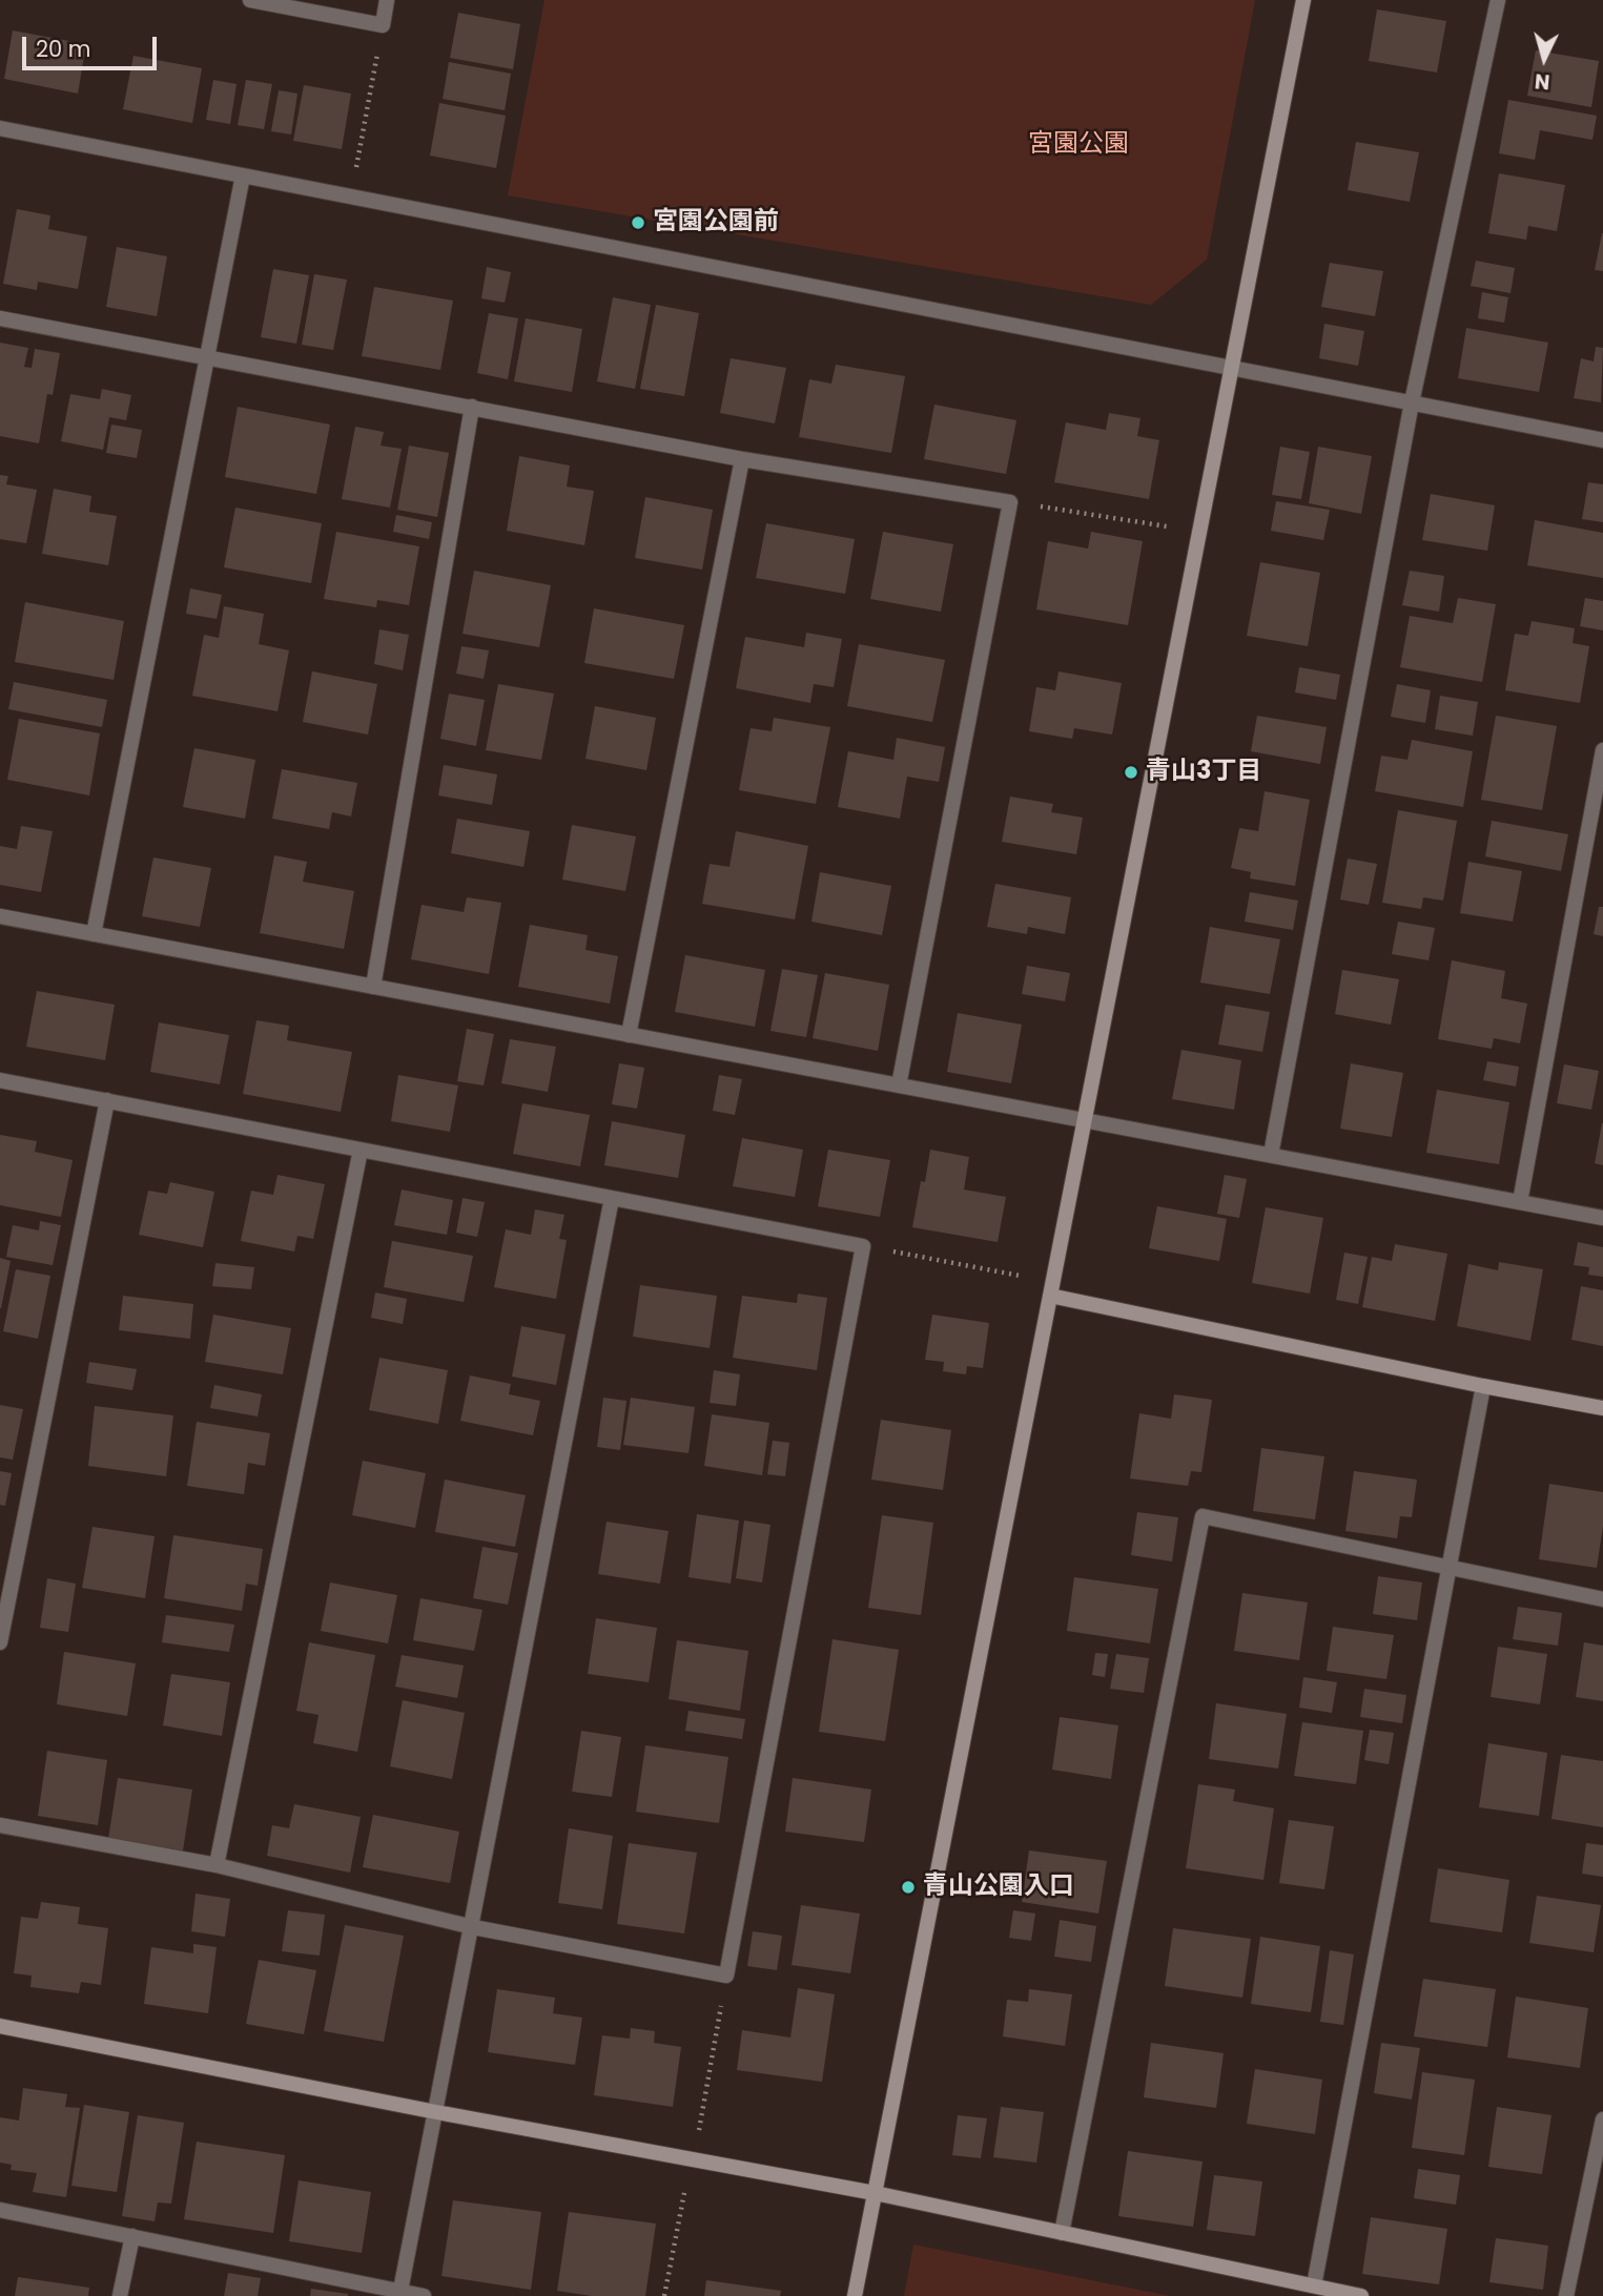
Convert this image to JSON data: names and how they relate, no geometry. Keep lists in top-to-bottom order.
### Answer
{
  "parks": ["宮園公園"],
  "places": ["宮園公園前", "青山3丁目", "青山公園入口"],
  "scale_bar": "20 m",
  "north": "bottom"
}
